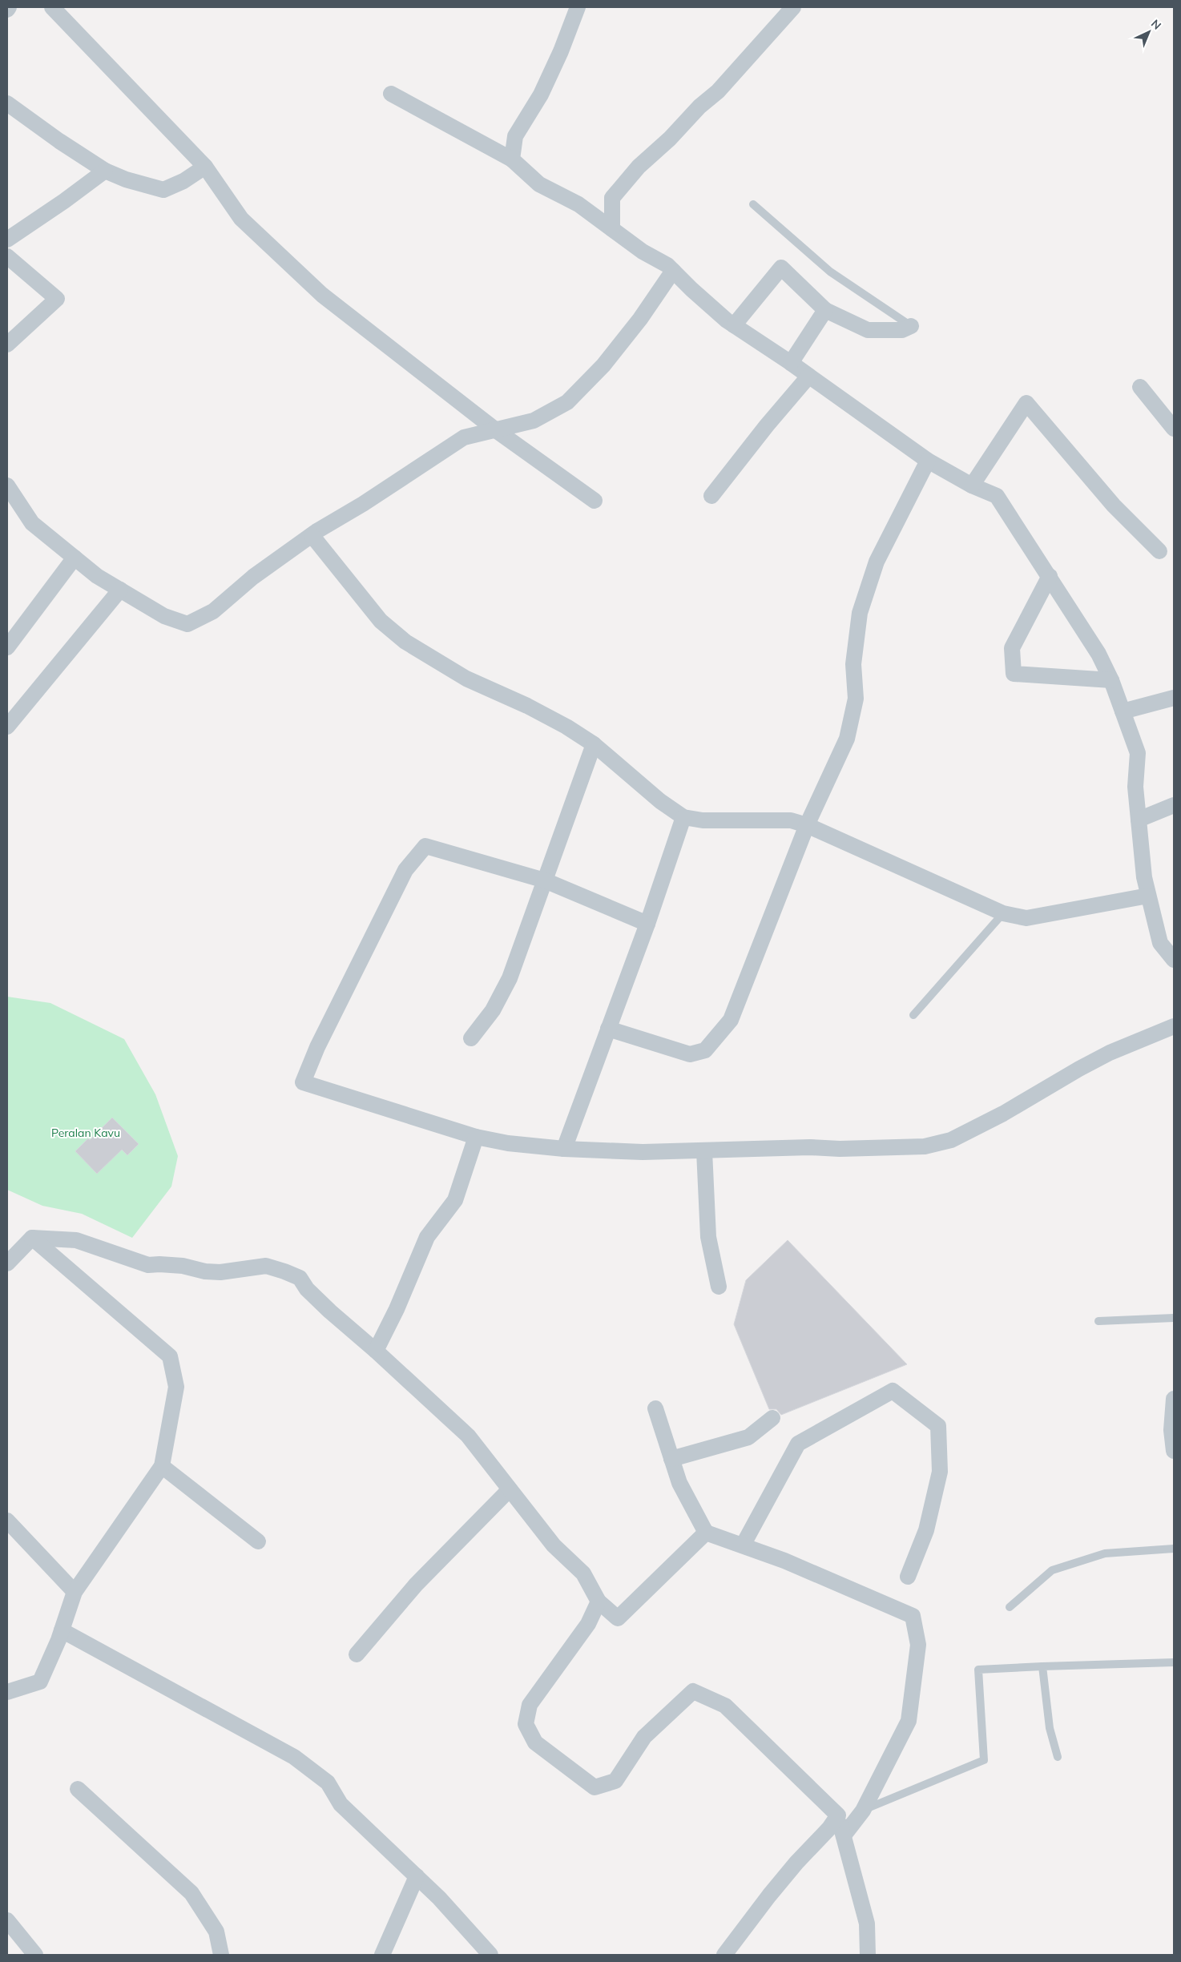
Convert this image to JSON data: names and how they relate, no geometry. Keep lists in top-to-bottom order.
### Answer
{
  "parks": ["Peralan Kavu"],
  "north": "top right"
}
